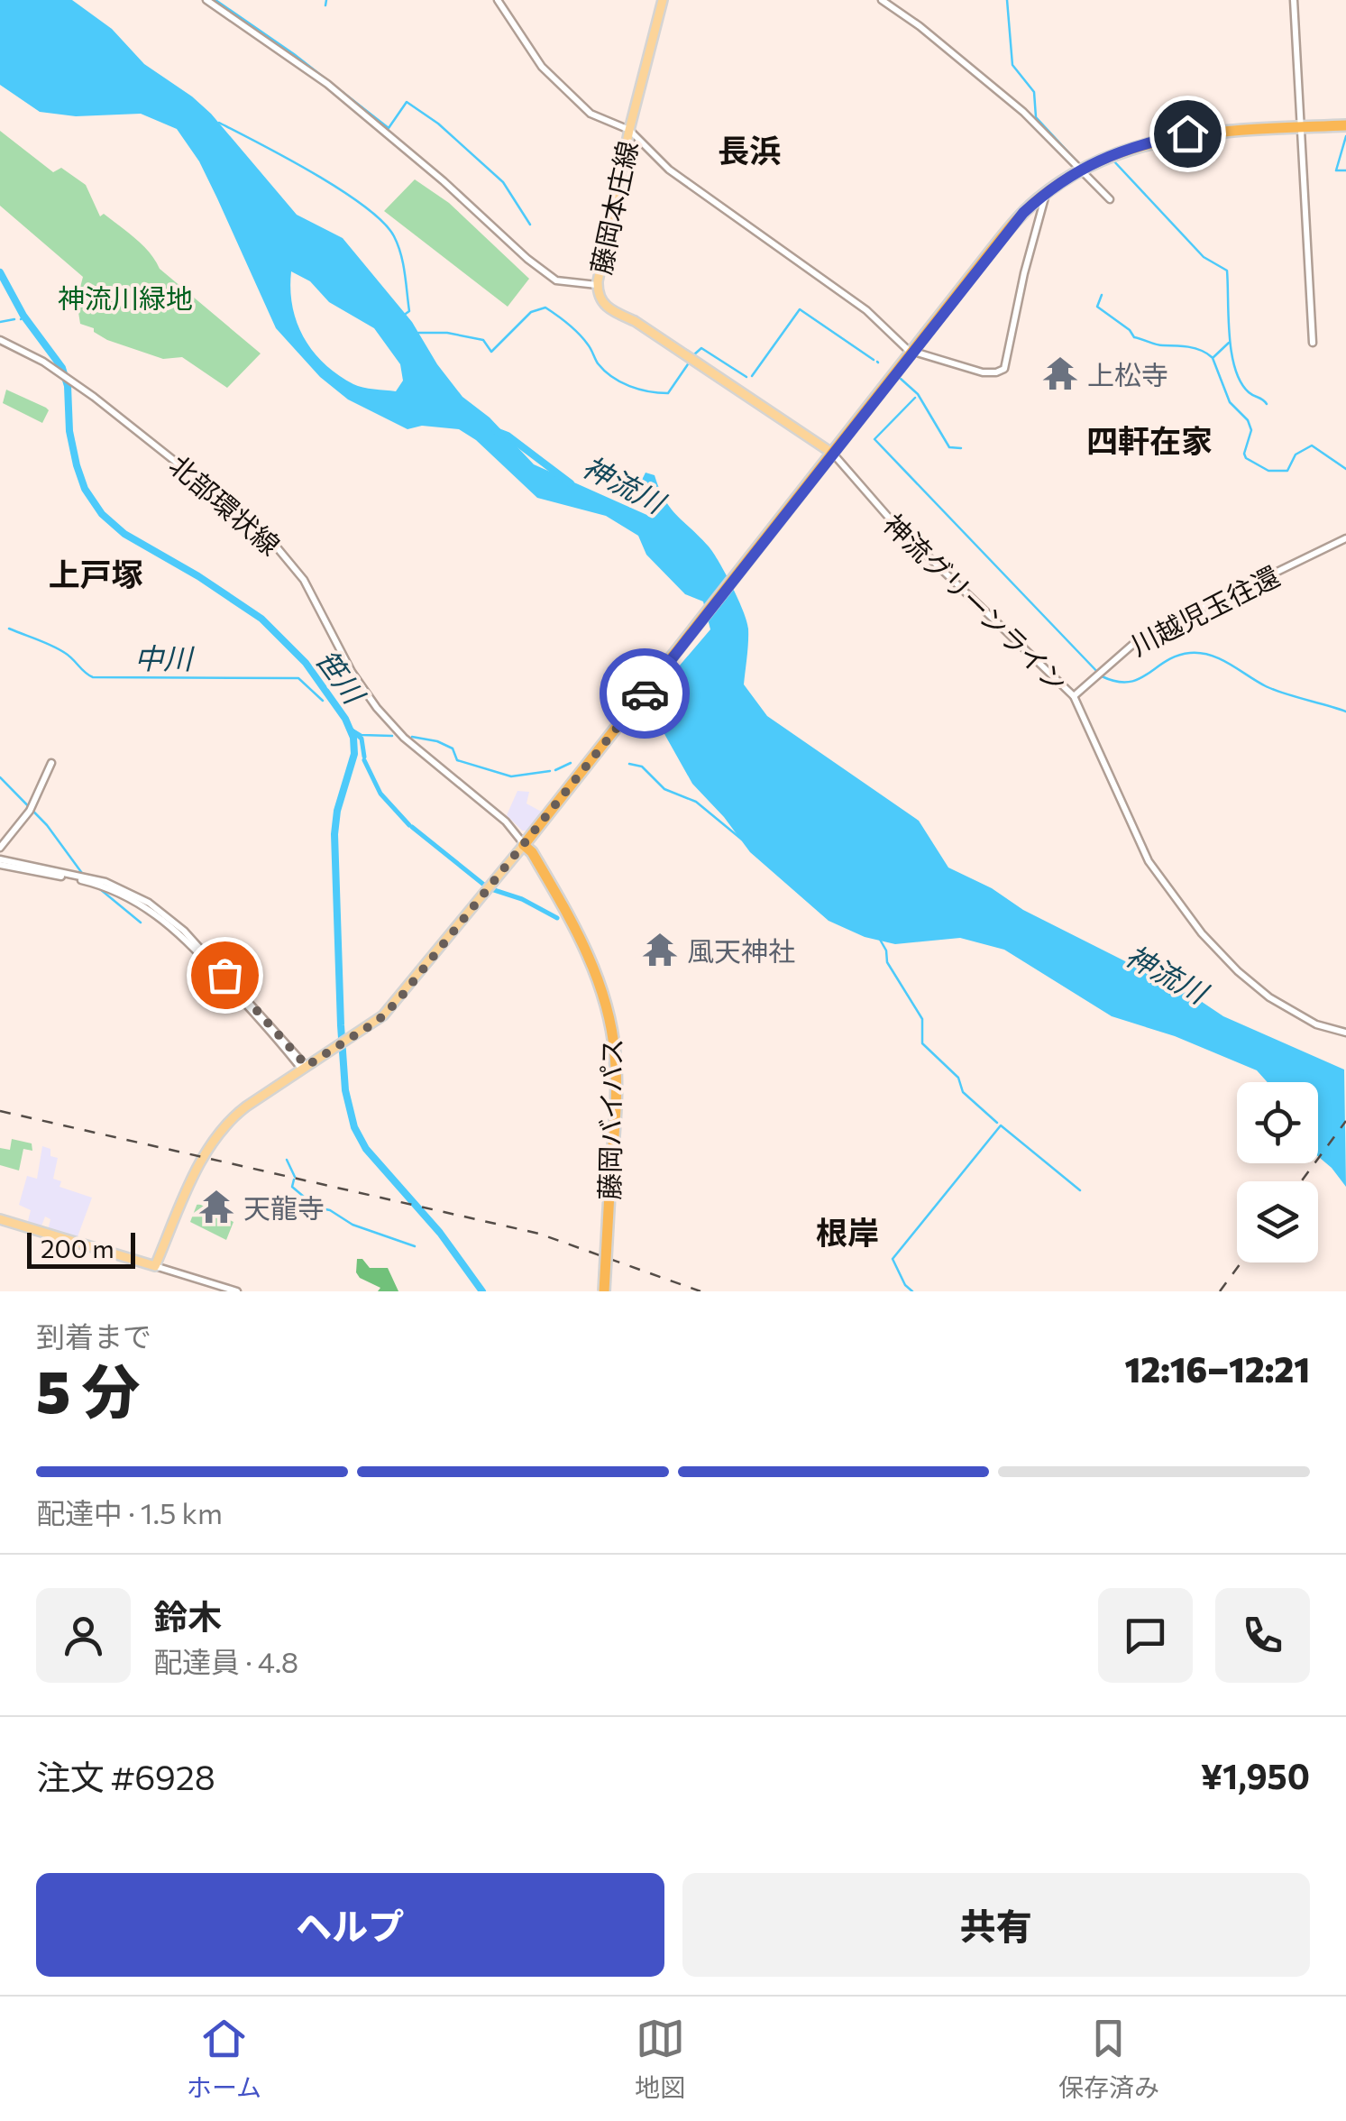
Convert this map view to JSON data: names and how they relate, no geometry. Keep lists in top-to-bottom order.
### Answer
{
  "streets": {
    "highway": ["藤岡バイパス"],
    "main road": ["藤岡本庄線"],
    "street": ["北部環状線", "神流グリーンライン", "川越児玉往還"]
  },
  "crossings": [
    ["藤岡本庄線", "神流グリーンライン"],
    ["北部環状線", "藤岡バイパス"],
    ["神流グリーンライン", "川越児玉往還"]
  ],
  "districts": [
    "長浜",
    "四軒在家",
    "上戸塚",
    "根岸"
  ],
  "water": ["神流川", "中川", "笹川"],
  "parks": ["神流川緑地"],
  "places": {
    "temple": ["上松寺", "風天神社", "天龍寺"]
  },
  "scale_bar": "200 m",
  "page": {
    "scale": "200 m",
    "heading": ["5 分", "到着まで", "12:16–12:21"],
    "panel": [
      "鈴木",
      "配達員 · 4.8",
      "注文 #6928",
      "¥1,950"
    ],
    "bar": "配達中 · 1.5 km",
    "buttons": ["ヘルプ", "共有"],
    "tabs": ["ホーム", "地図", "保存済み"]
  }
}
